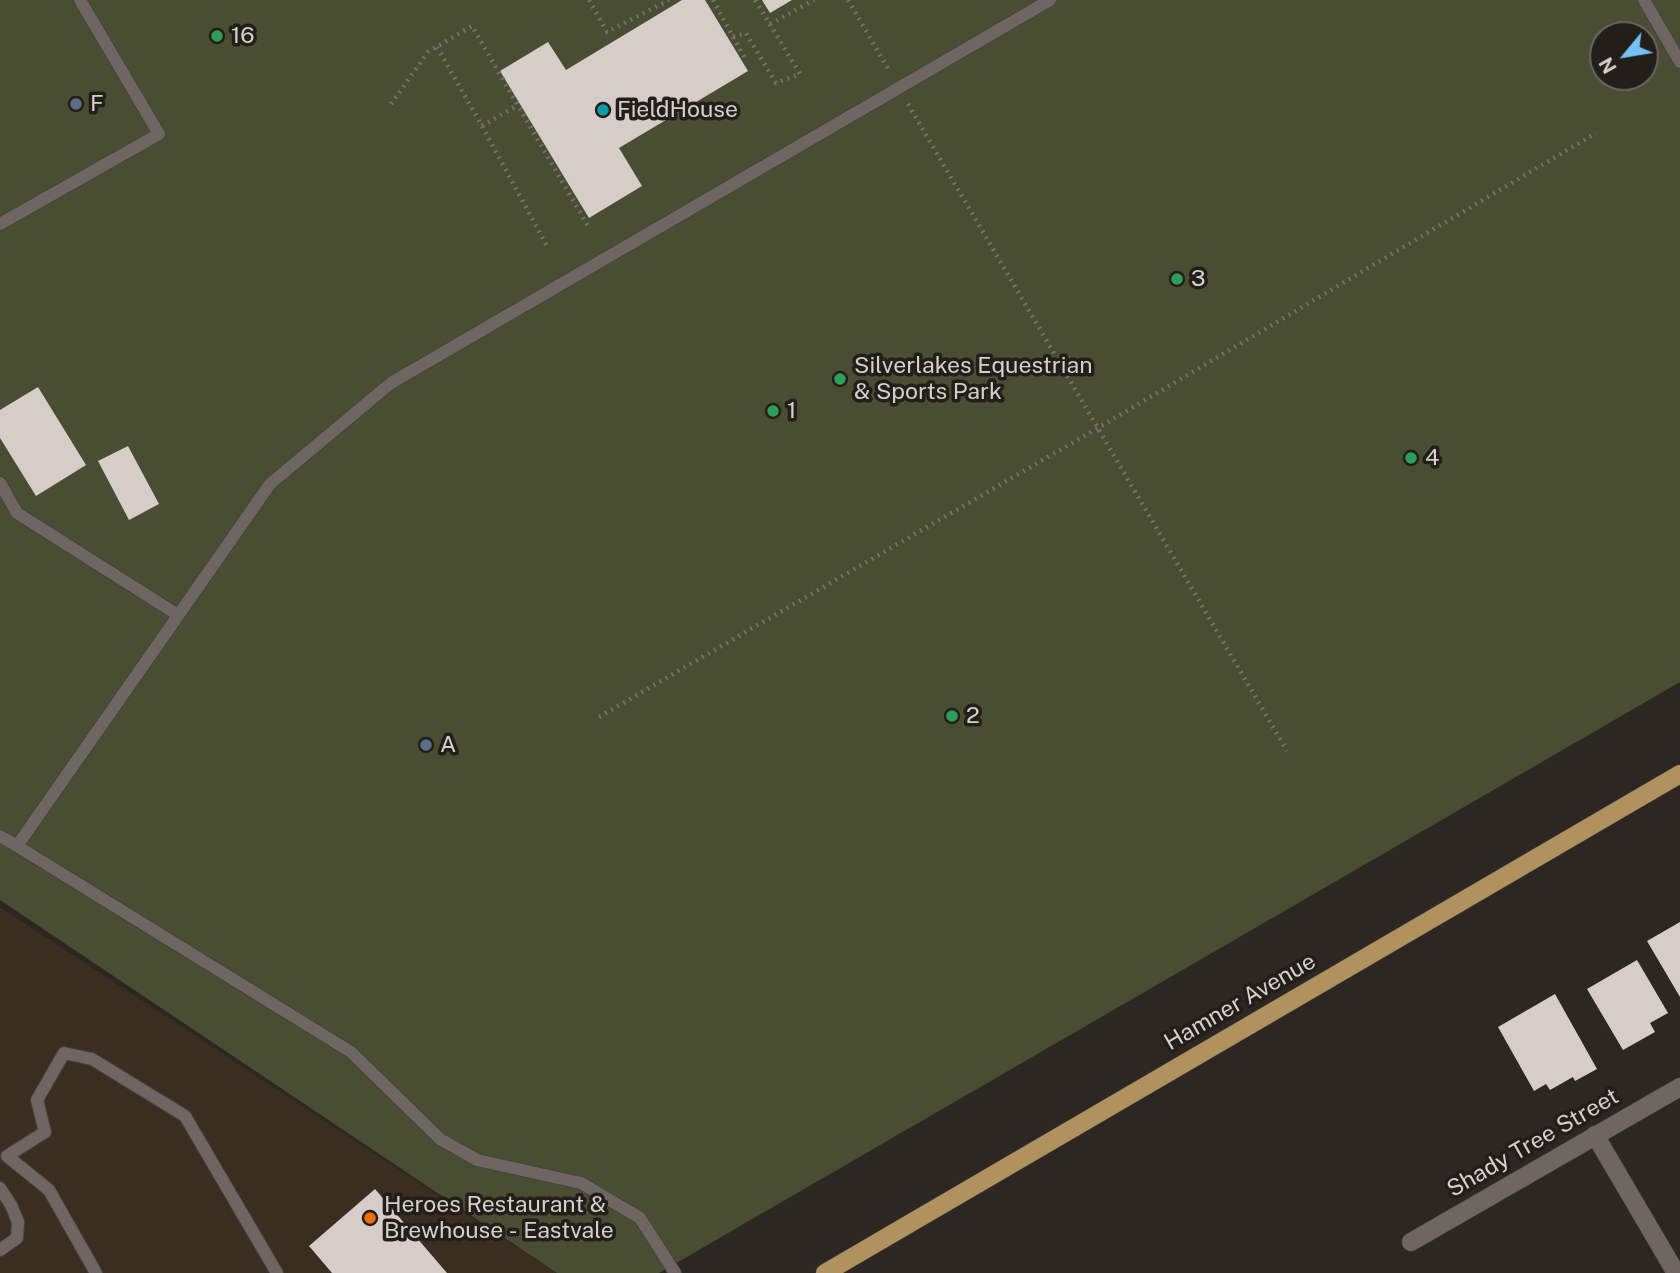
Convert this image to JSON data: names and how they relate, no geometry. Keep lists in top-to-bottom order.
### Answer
{
  "streets": {
    "main road": ["Hamner Avenue"],
    "street": ["Shady Tree Street"]
  },
  "places": [
    "16",
    "F",
    "FieldHouse",
    "3",
    "Silverlakes Equestrian & Sports Park",
    "1",
    "4",
    "2",
    "A",
    "Heroes Restaurant & Brewhouse - Eastvale"
  ],
  "north": "bottom left"
}
